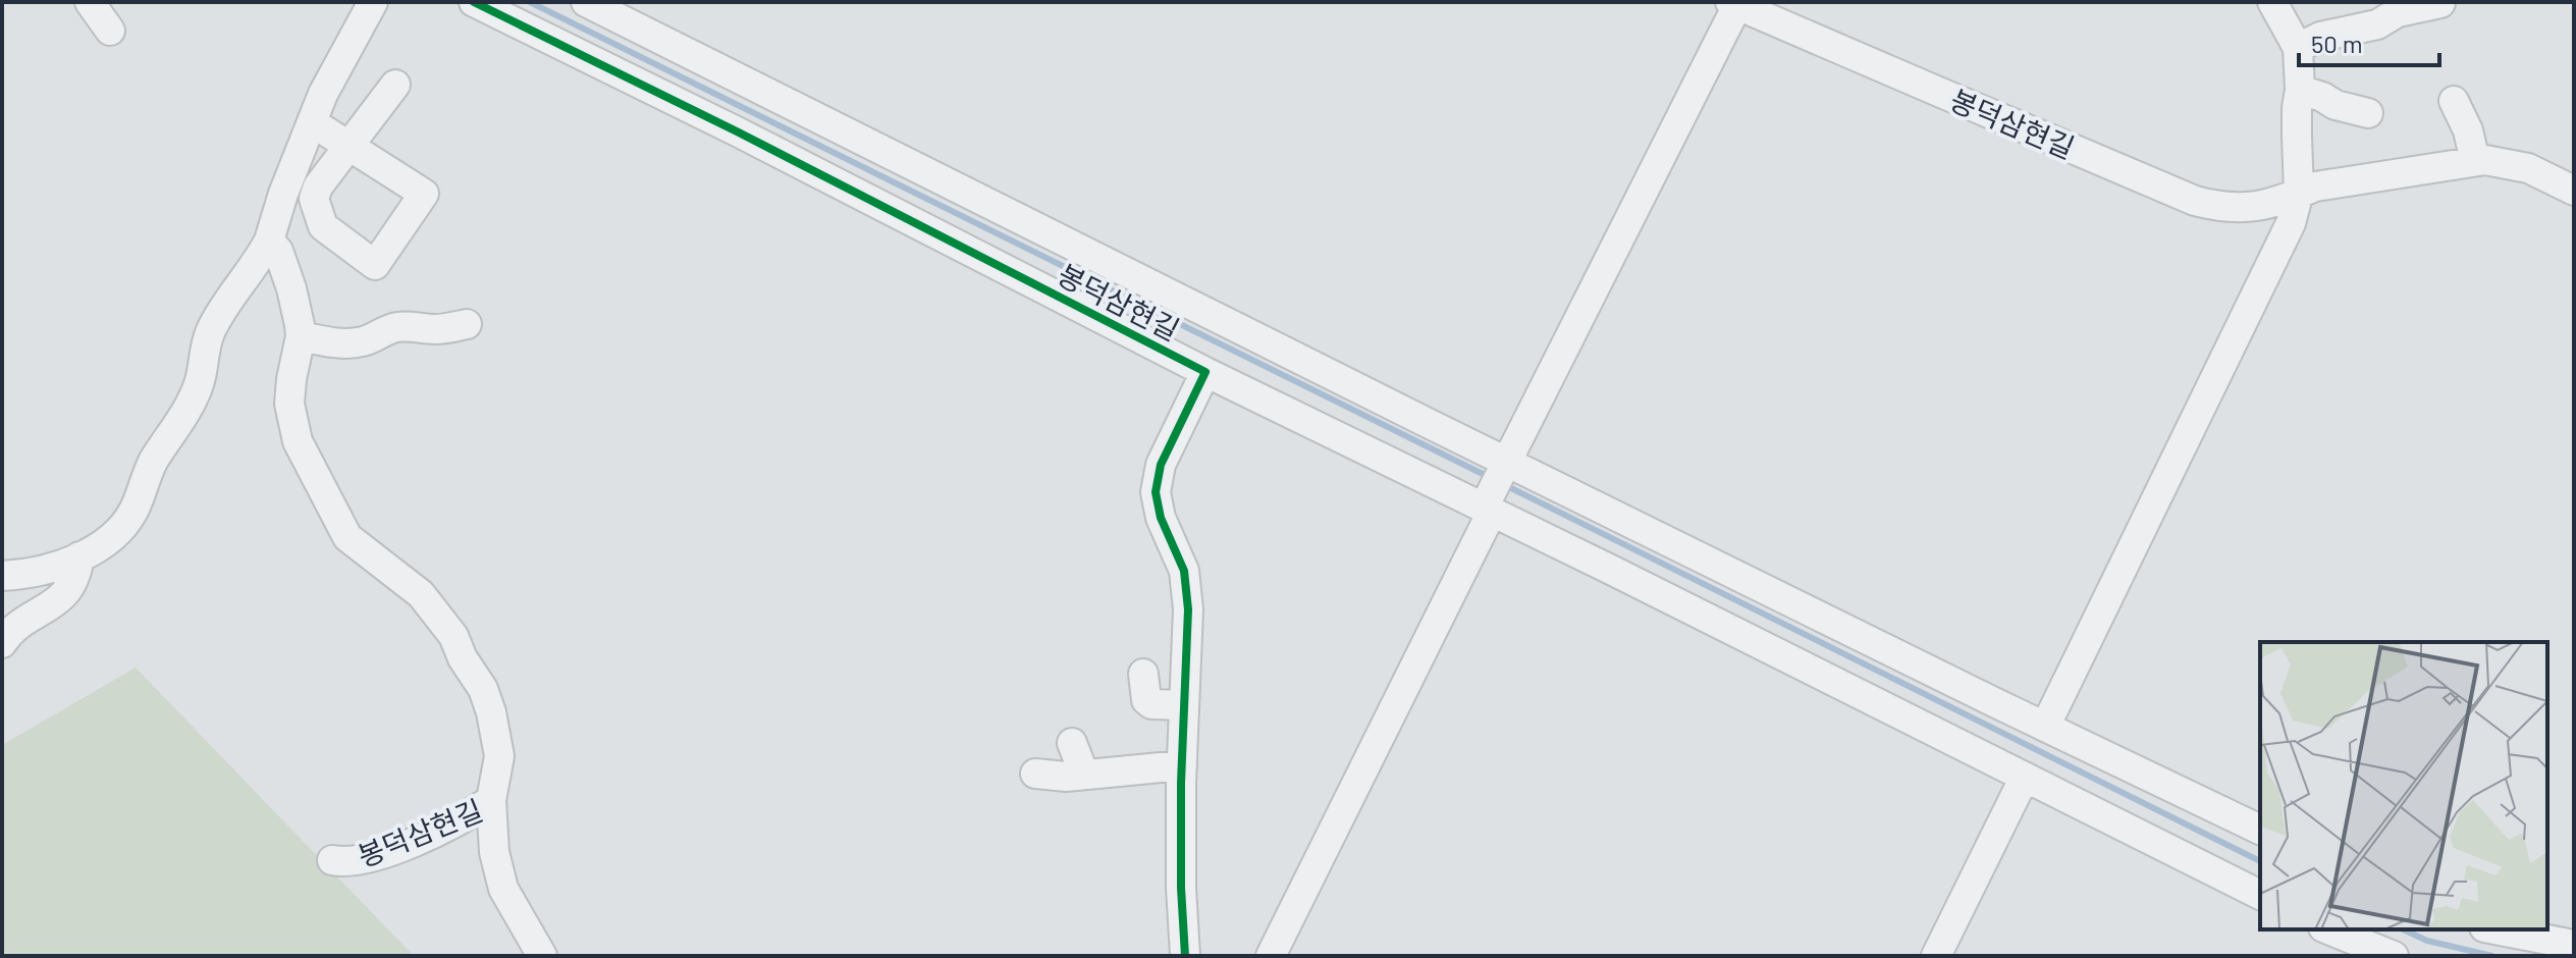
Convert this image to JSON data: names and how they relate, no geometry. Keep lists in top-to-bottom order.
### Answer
{
  "streets": {
    "street": ["봉덕삼현길"]
  },
  "scale_bar": "50 m"
}
